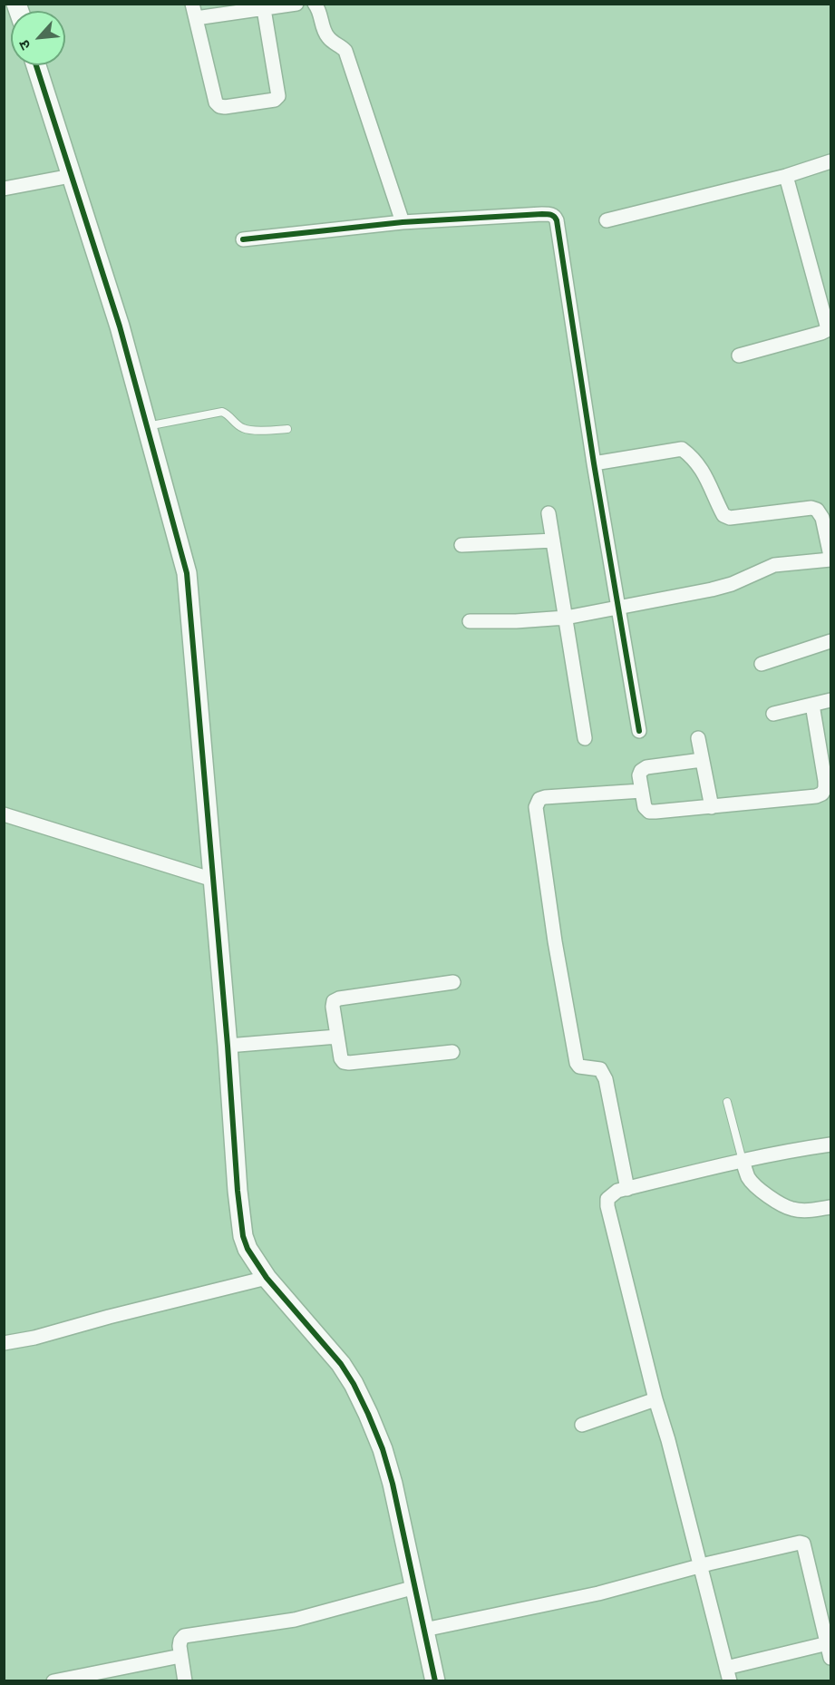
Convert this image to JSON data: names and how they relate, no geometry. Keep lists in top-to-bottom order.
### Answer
{
  "north": "bottom left"
}
